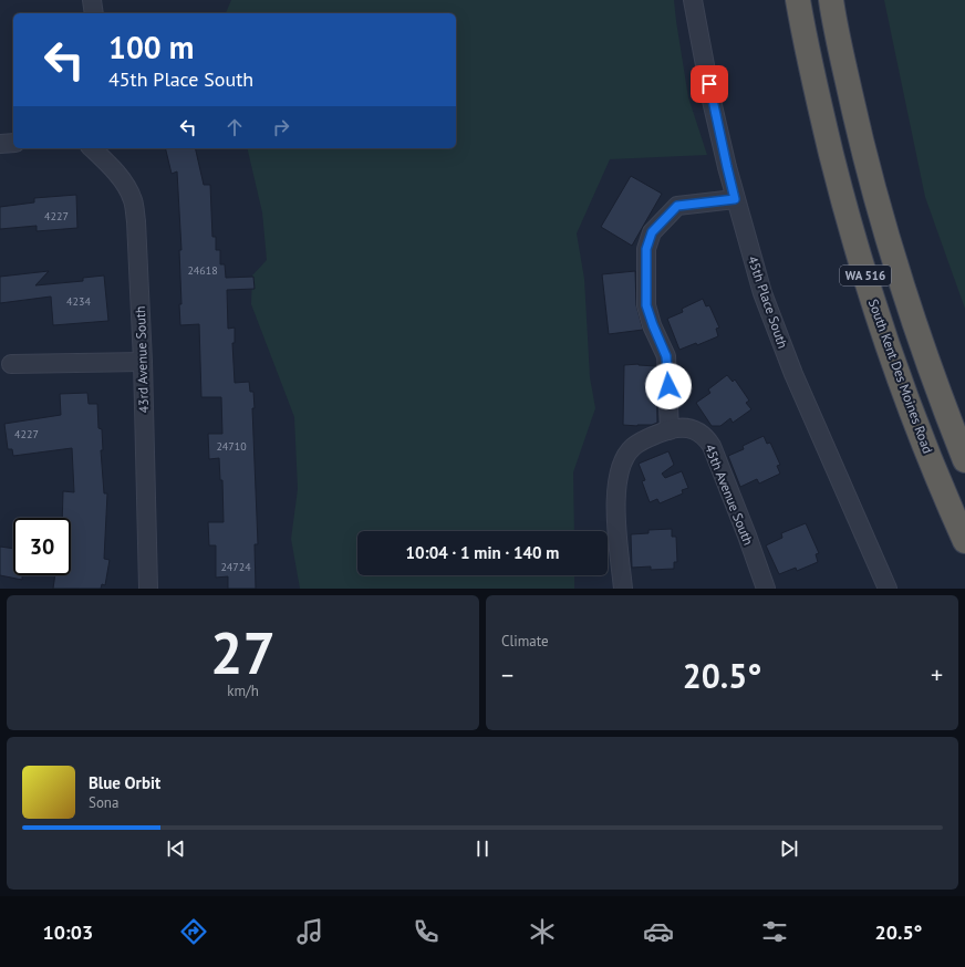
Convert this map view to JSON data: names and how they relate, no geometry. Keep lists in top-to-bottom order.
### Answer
{
  "streets": {
    "highway": ["WA 516", "South Kent Des Moines Road"],
    "street": ["45th Place South", "43rd Avenue South", "45th Avenue South"]
  },
  "house_numbers": [
    "4227",
    "24618",
    "4234",
    "4227",
    "24710",
    "24724"
  ],
  "page": {
    "turn": ["100 m", "45th Place South"],
    "limit": "30",
    "trip": "10:04 · 1 min · 140 m",
    "tile": [
      ["27", "km/h"],
      "Climate"
    ],
    "heat": ["−", "20.5°", "+"],
    "song": ["Blue Orbit", "Sona"],
    "tabs": ["10:03", "20.5°"]
  }
}
